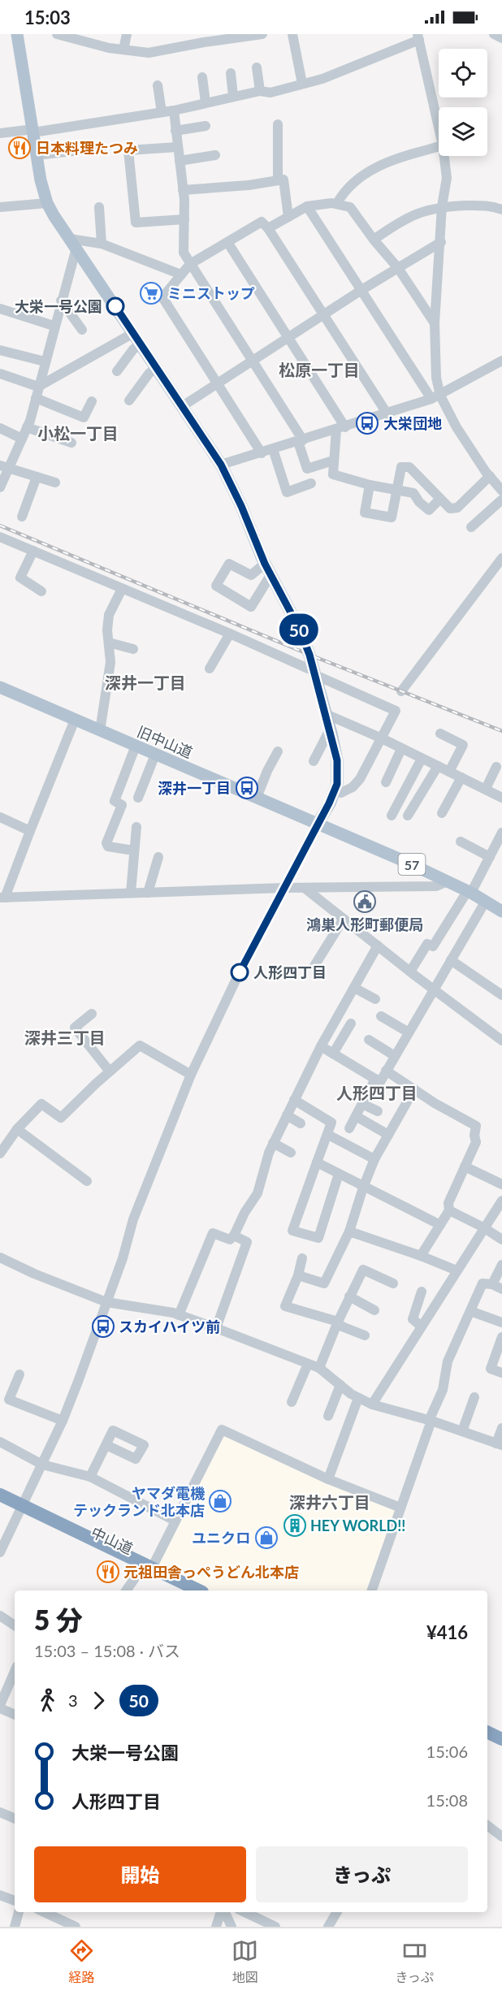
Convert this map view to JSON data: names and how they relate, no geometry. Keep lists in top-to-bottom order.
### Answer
{
  "streets": {
    "highway": ["中山道"],
    "main road": ["旧中山道", "57"]
  },
  "crossings": [
    ["旧中山道", "57"]
  ],
  "districts": [
    "松原一丁目",
    "小松一丁目",
    "深井一丁目",
    "深井三丁目",
    "人形四丁目",
    "深井六丁目"
  ],
  "places": {
    "restaurant": ["日本料理たつみ", "元祖田舎っぺうどん北本店"],
    "supermarket": ["ミニストップ"],
    "other": ["大栄一号公園", "人形四丁目"],
    "bus stop": ["大栄団地", "深井一丁目", "スカイハイツ前"],
    "public building": ["鴻巣人形町郵便局"],
    "shop": ["ヤマダ電機 テックランド北本店", "ユニクロ"],
    "building": ["HEY WORLD!!"]
  },
  "lines": ["bus line 50"],
  "page": {
    "status": "15:03",
    "on_map": "50",
    "heading": ["5 分", "15:03 – 15:08 · バス", "¥416"],
    "legs": ["3", "50"],
    "list": [
      {
        "name": "大栄一号公園",
        "value": "15:06"
      },
      {
        "name": "人形四丁目",
        "value": "15:08"
      }
    ],
    "buttons": ["開始", "きっぷ"],
    "tabs": ["経路", "地図", "きっぷ"]
  }
}
